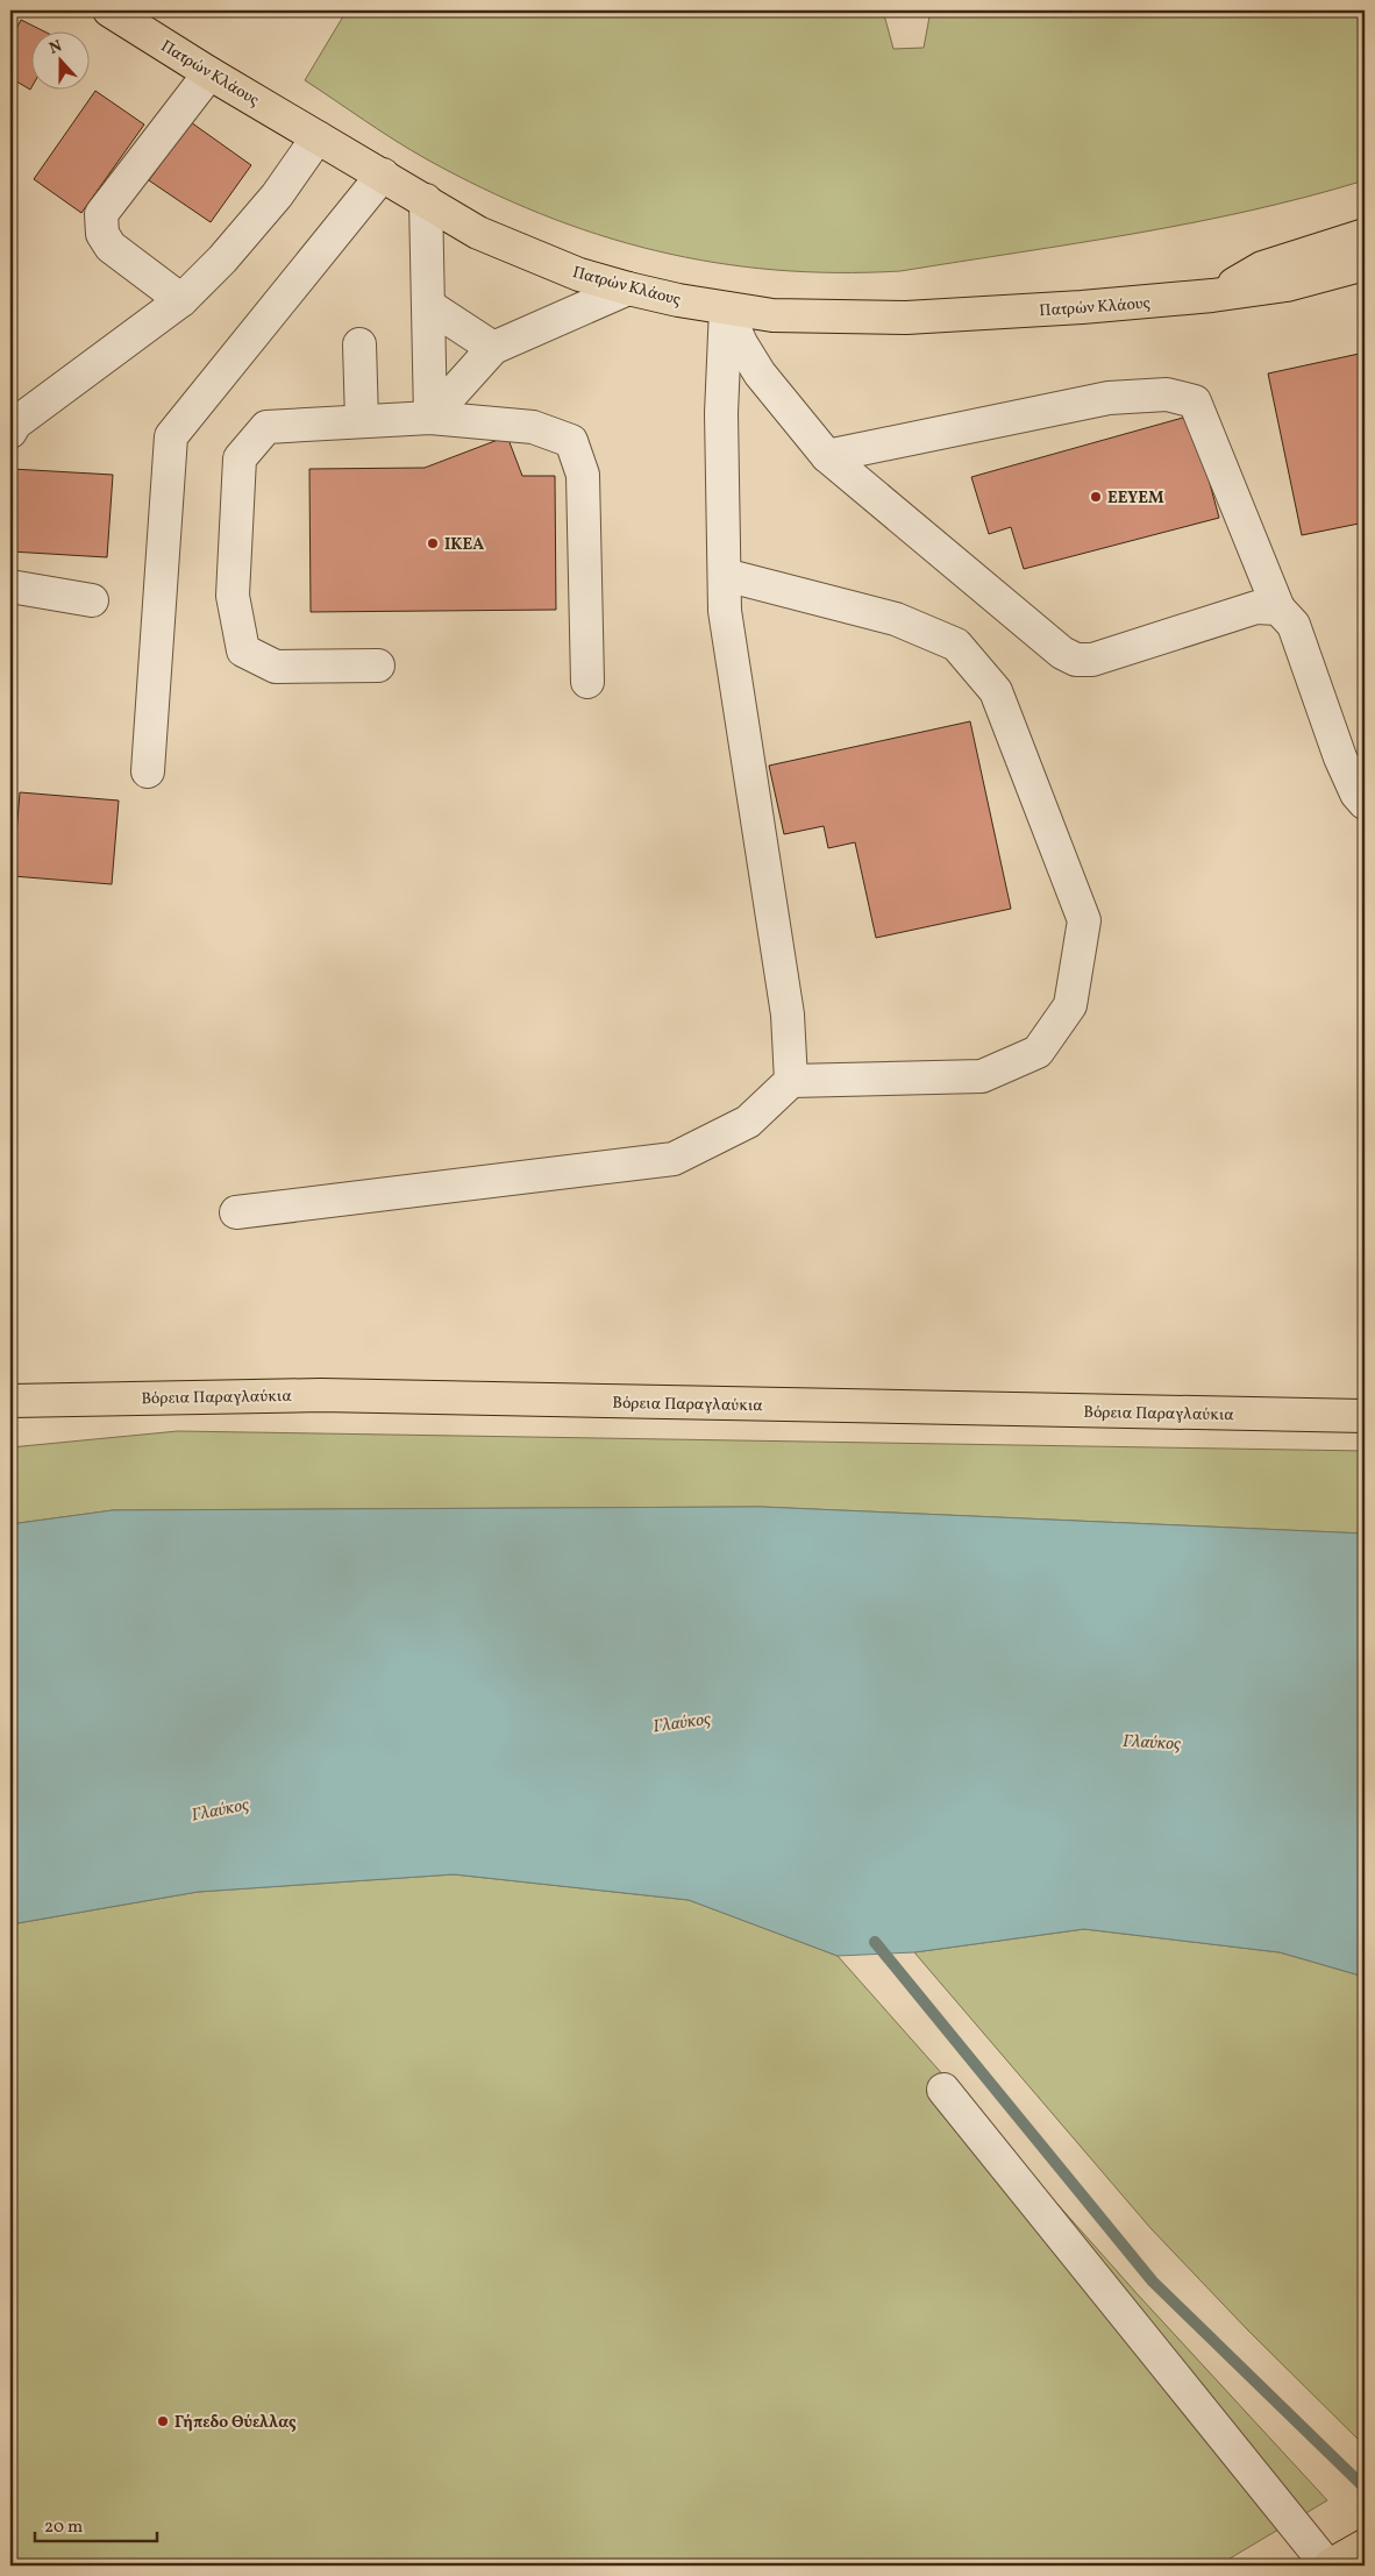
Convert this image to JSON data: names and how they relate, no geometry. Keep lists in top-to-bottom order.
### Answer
{
  "streets": {
    "main road": ["Πατρών Κλάους", "Βόρεια Παραγλαύκια"]
  },
  "water": ["Γλαύκος"],
  "places": ["EEYEM", "IKEA", "Γήπεδο Θύελλας"],
  "scale_bar": "20 m",
  "north": "top"
}
